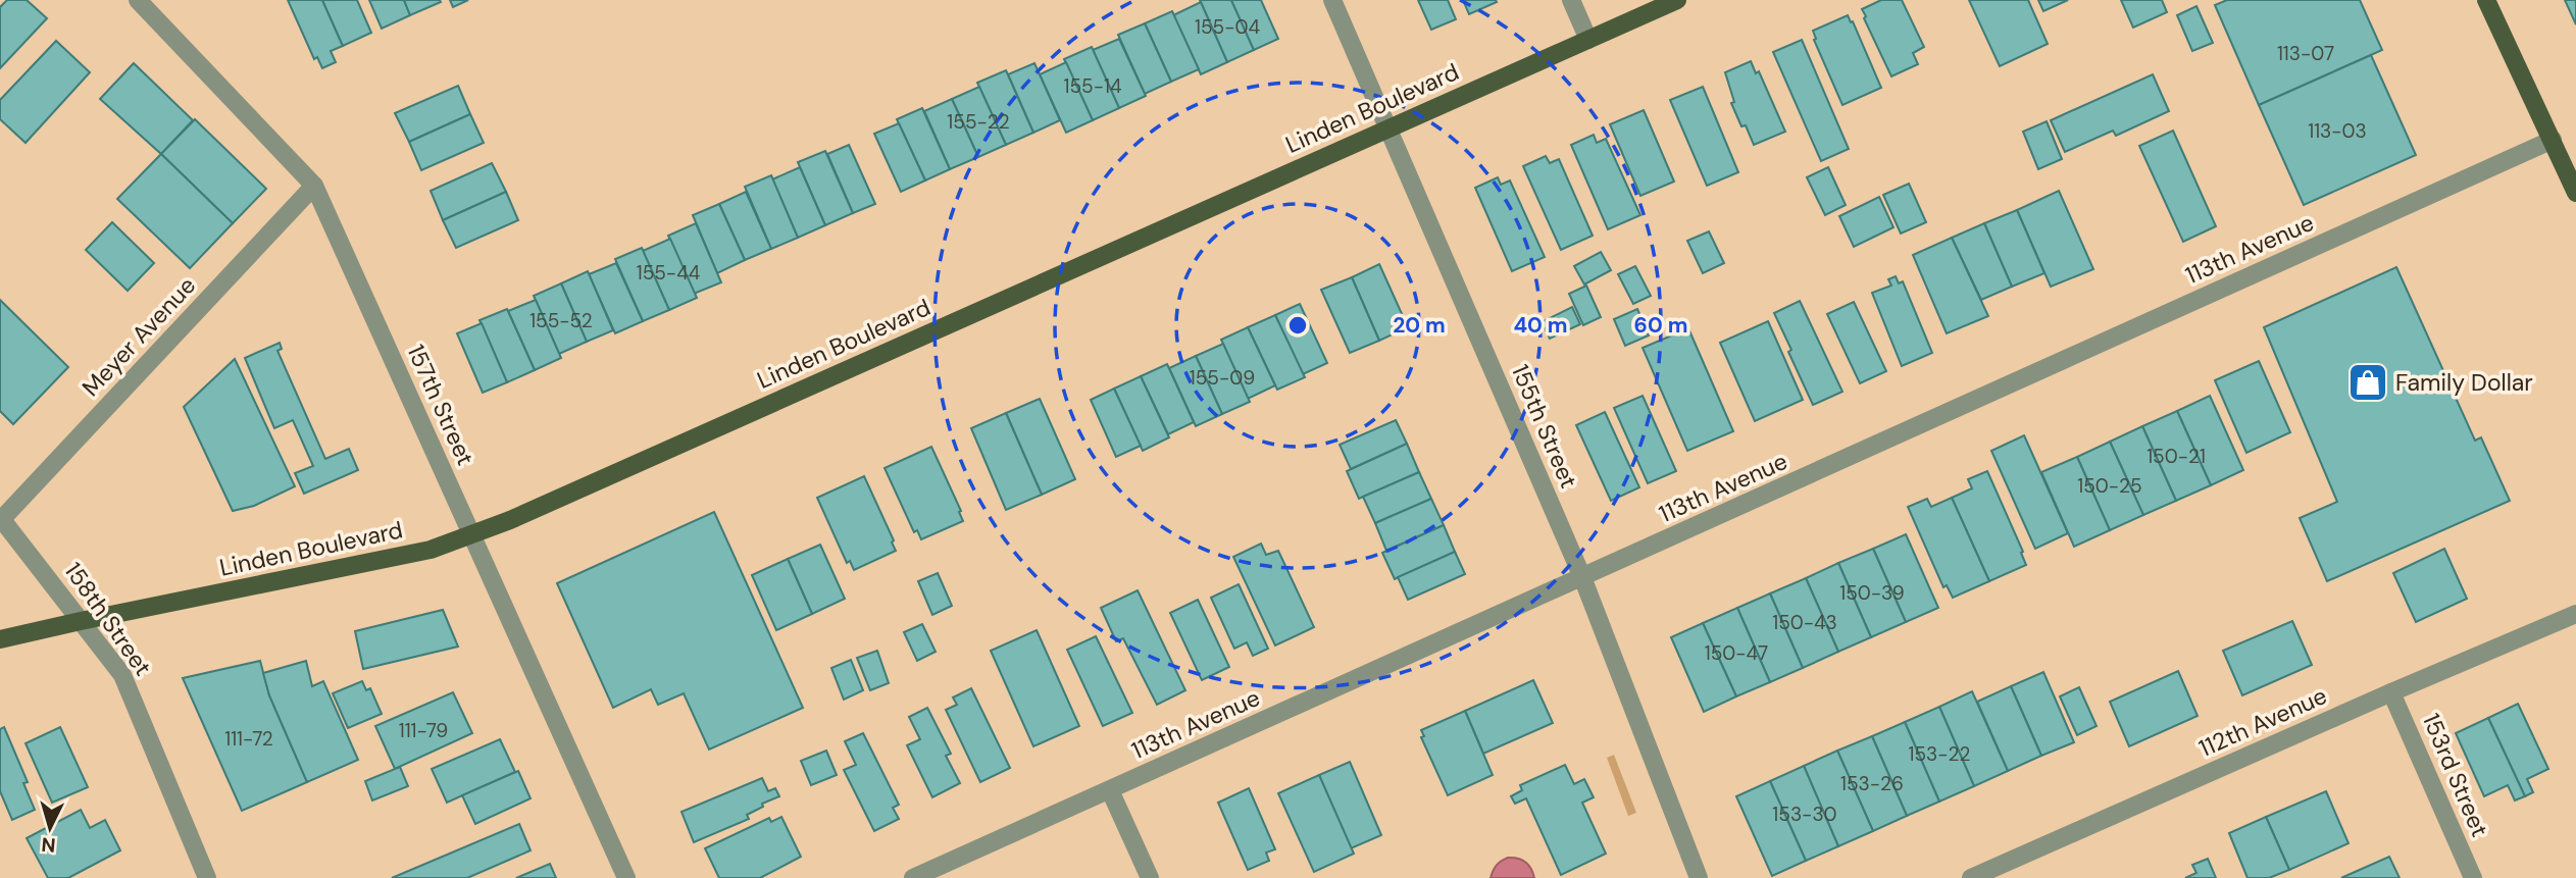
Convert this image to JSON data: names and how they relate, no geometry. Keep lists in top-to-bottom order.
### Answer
{
  "streets": {
    "main road": ["Linden Boulevard"],
    "street": [
      "113th Avenue",
      "Meyer Avenue",
      "157th Street",
      "155th Street",
      "158th Street",
      "112th Avenue",
      "153rd Street"
    ]
  },
  "crossings": [
    ["Linden Boulevard", "157th Street"],
    ["Linden Boulevard", "155th Street"],
    ["Linden Boulevard", "158th Street"],
    ["113th Avenue", "155th Street"],
    ["Meyer Avenue", "157th Street"],
    ["Meyer Avenue", "158th Street"],
    ["112th Avenue", "153rd Street"]
  ],
  "places": {
    "shop": ["Family Dollar"]
  },
  "house_numbers": [
    "155-04",
    "113-07",
    "155-14",
    "155-22",
    "113-03",
    "155-44",
    "155-52",
    "155-09",
    "150-21",
    "150-25",
    "150-39",
    "150-43",
    "150-47",
    "111-79",
    "111-72",
    "153-22",
    "153-26",
    "153-30"
  ],
  "north": "bottom",
  "rings": ["20 m", "40 m", "60 m"]
}
